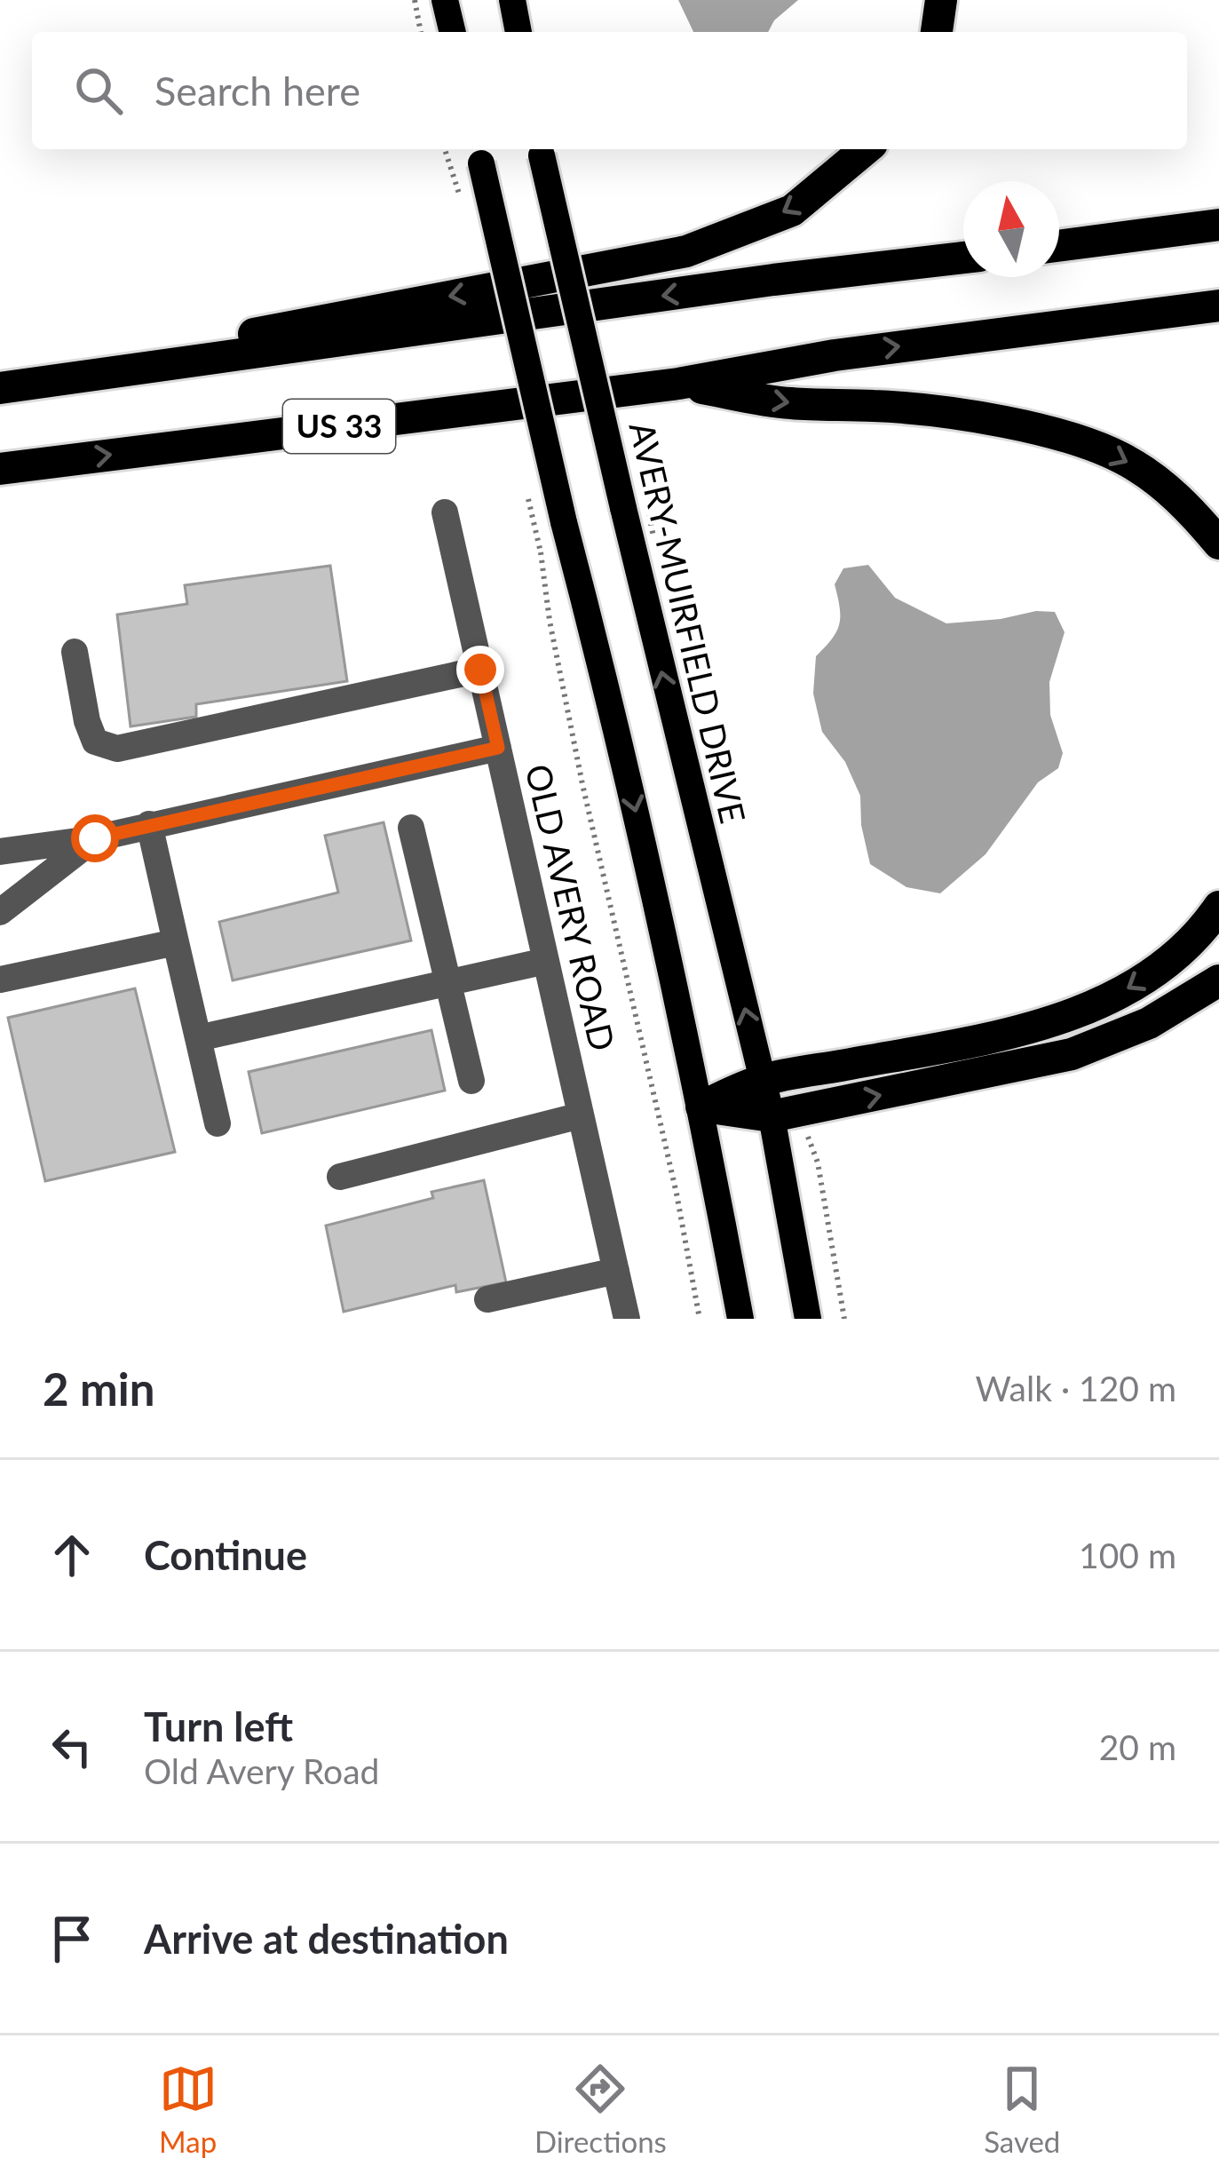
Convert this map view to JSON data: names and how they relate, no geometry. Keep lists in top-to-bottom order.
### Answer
{
  "streets": {
    "highway": ["US 33"],
    "main road": ["AVERY-MUIRFIELD DRIVE"],
    "street": ["OLD AVERY ROAD"]
  },
  "north": "top",
  "page": {
    "search": "Search here",
    "heading": ["2 min", "Walk · 120 m"],
    "list": [
      ["Continue", "100 m"],
      ["Turn left", "Old Avery Road", "20 m"],
      "Arrive at destination"
    ],
    "nav": ["Map", "Directions", "Saved"]
  }
}
